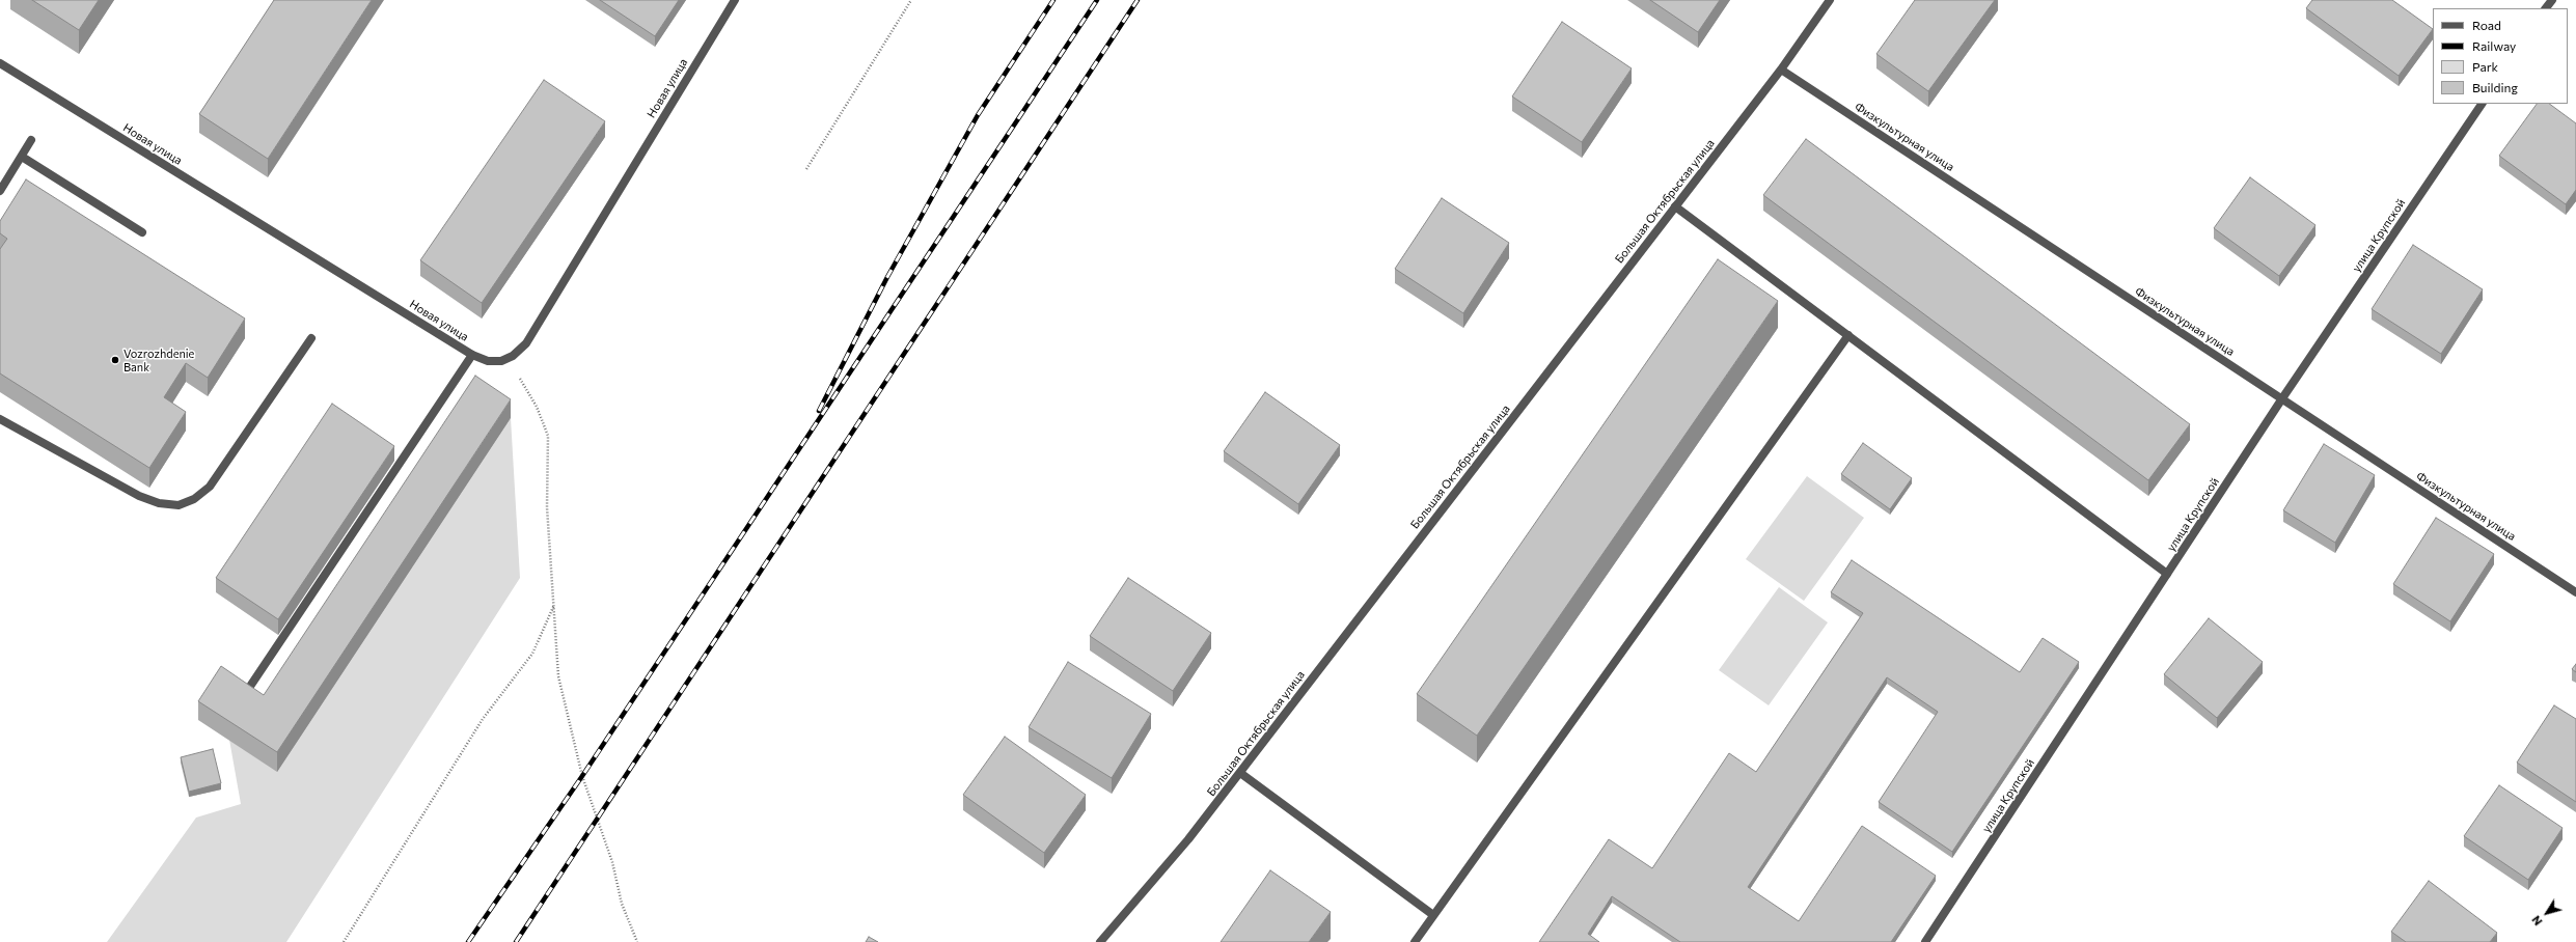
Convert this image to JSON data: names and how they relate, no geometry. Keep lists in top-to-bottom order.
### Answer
{
  "streets": {
    "street": [
      "Новая улица",
      "Физкультурная улица",
      "Большая Октябрьская улица",
      "улица Крупской"
    ]
  },
  "crossings": [
    ["Физкультурная улица", "Большая Октябрьская улица"],
    ["Физкультурная улица", "улица Крупской"]
  ],
  "places": ["Vozrozhdenie Bank"],
  "legend": [
    "Road",
    "Railway",
    "Park",
    "Building"
  ],
  "north": "bottom left"
}
